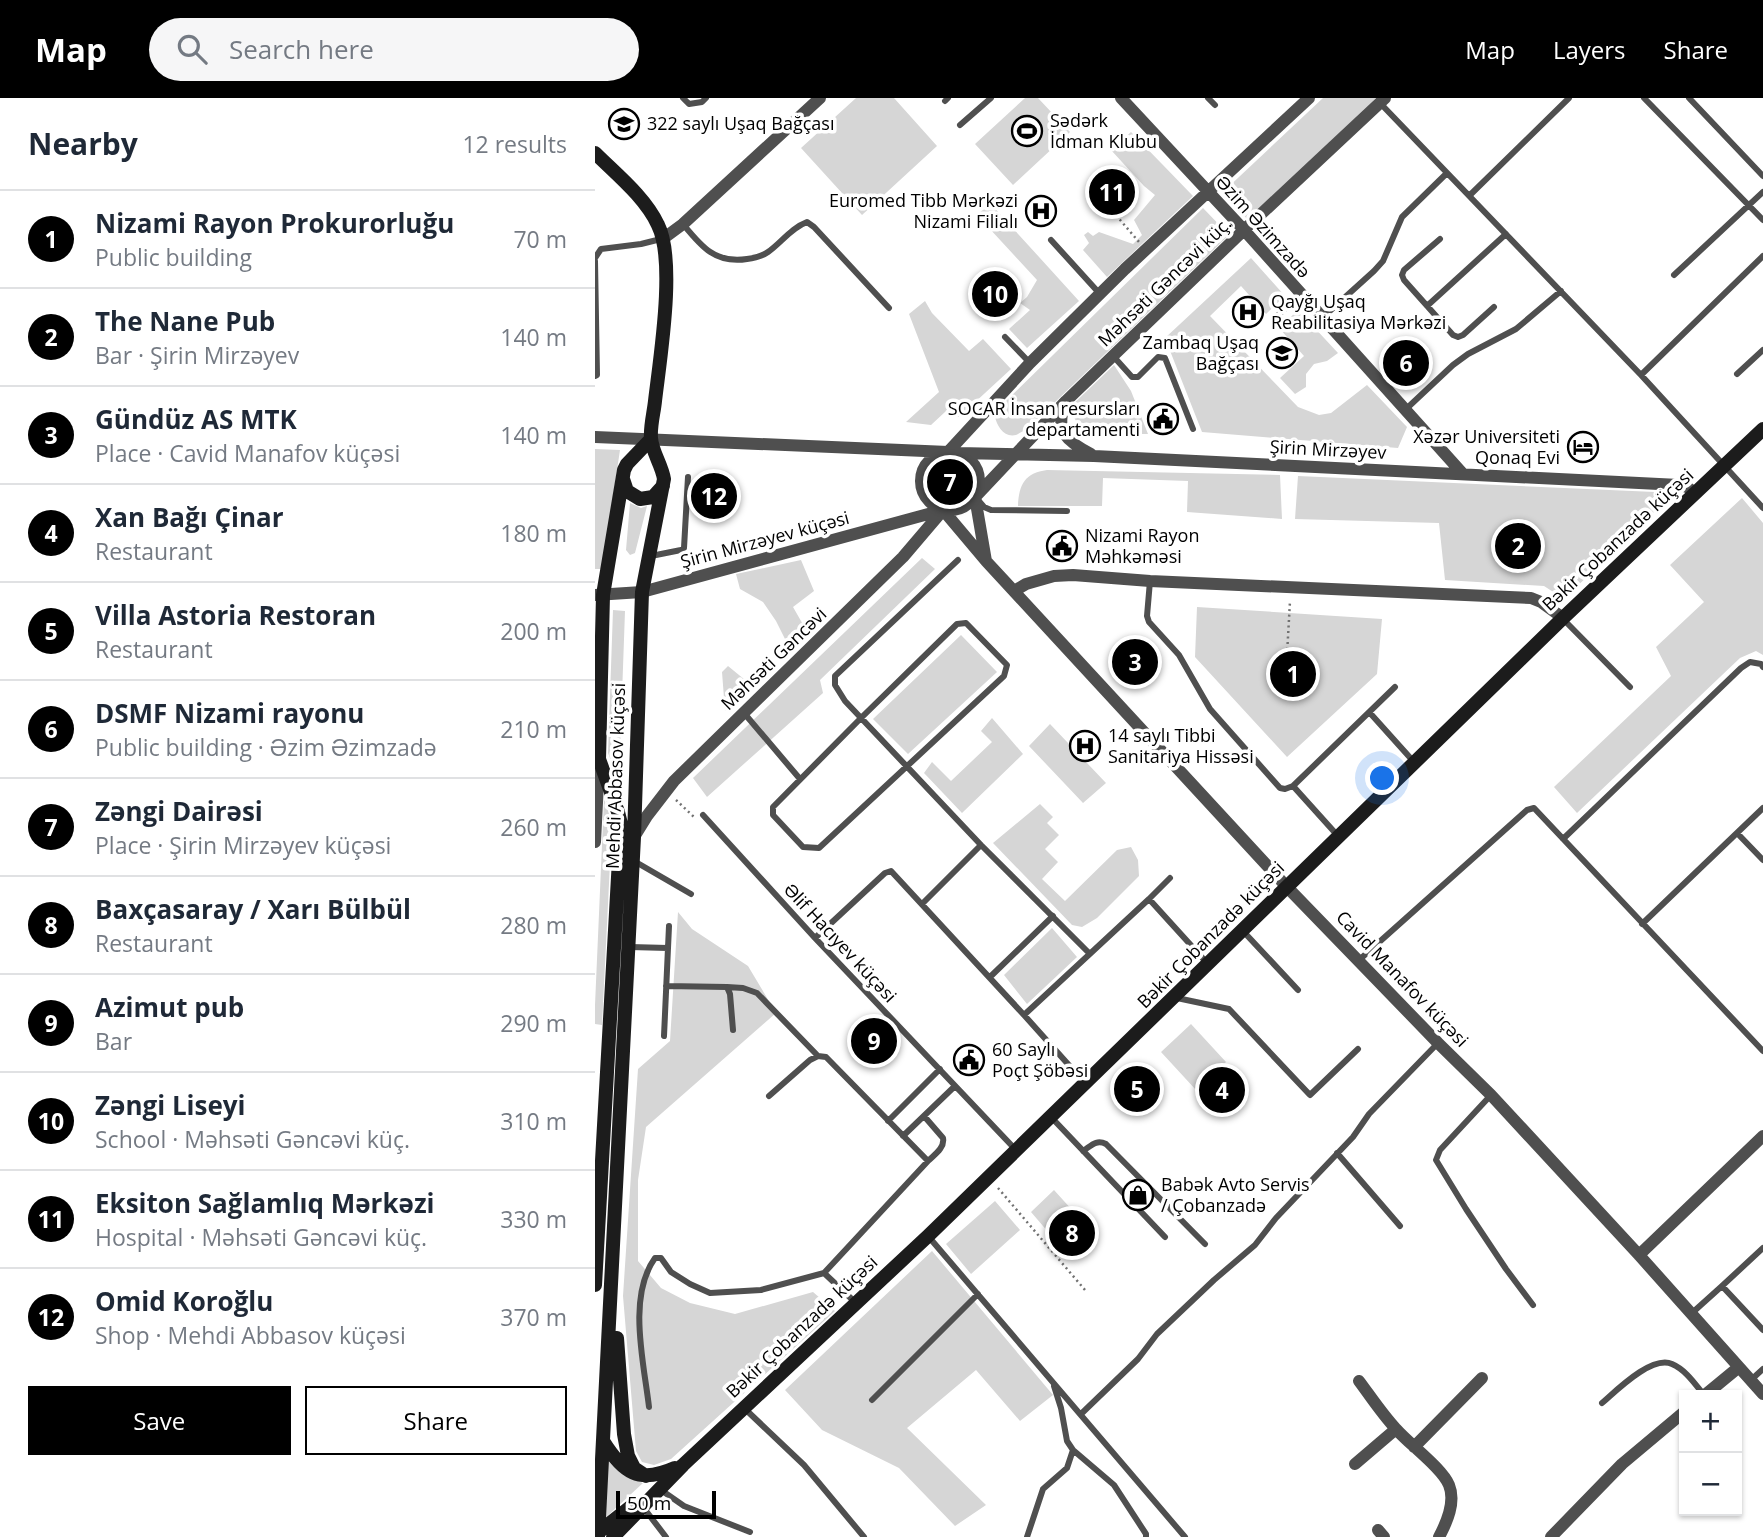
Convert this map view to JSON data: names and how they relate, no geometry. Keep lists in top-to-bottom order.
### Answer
{
  "streets": {
    "street": [
      "Əzim Əzimzadə",
      "Məhsəti Gəncəvi küç.",
      "Şirin Mirzəyev",
      "Şirin Mirzəyev küçəsi",
      "Bəkir Çobanzadə küçəsi",
      "Məhsəti Gəncəvi",
      "Mehdi Abbasov küçəsi",
      "Cavid Manafov küçəsi"
    ],
    "lane": ["Əlif Hacıyev küçəsi"]
  },
  "crossings": [
    ["Əzim Əzimzadə", "Məhsəti Gəncəvi küç."],
    ["Əzim Əzimzadə", "Şirin Mirzəyev"],
    ["Məhsəti Gəncəvi küç.", "Şirin Mirzəyev"],
    ["Məhsəti Gəncəvi küç.", "Şirin Mirzəyev küçəsi"],
    ["Məhsəti Gəncəvi küç.", "Məhsəti Gəncəvi"],
    ["Məhsəti Gəncəvi küç.", "Cavid Manafov küçəsi"],
    ["Şirin Mirzəyev", "Şirin Mirzəyev küçəsi"],
    ["Şirin Mirzəyev", "Bəkir Çobanzadə küçəsi"],
    ["Şirin Mirzəyev", "Məhsəti Gəncəvi"],
    ["Şirin Mirzəyev", "Cavid Manafov küçəsi"],
    ["Şirin Mirzəyev küçəsi", "Məhsəti Gəncəvi"],
    ["Şirin Mirzəyev küçəsi", "Mehdi Abbasov küçəsi"],
    ["Şirin Mirzəyev küçəsi", "Cavid Manafov küçəsi"],
    ["Bəkir Çobanzadə küçəsi", "Əlif Hacıyev küçəsi"],
    ["Bəkir Çobanzadə küçəsi", "Cavid Manafov küçəsi"],
    ["Məhsəti Gəncəvi", "Mehdi Abbasov küçəsi"],
    ["Məhsəti Gəncəvi", "Cavid Manafov küçəsi"]
  ],
  "places": {
    "school or university": ["322 saylı Uşaq Bağçası", "Zambaq Uşaq Bağçası"],
    "sports": ["Sədərk İdman Klubu"],
    "hospital": ["Euromed Tibb Mərkəzi Nizami Filialı", "Qayğı Uşaq Reabilitasiya Mərkəzi", "14 saylı Tibbi Sanitariya Hissəsi"],
    "public building": ["SOCAR İnsan resursları departamenti", "Nizami Rayon Məhkəməsi", "60 Saylı Poçt Şöbəsi"],
    "hotel": ["Xəzər Universiteti Qonaq Evi"],
    "shop": ["Babək Avto Servis / Çobanzadə"]
  },
  "scale_bar": "50 m",
  "page": {
    "header": "Map",
    "search": "Search here",
    "nav": ["Map", "Layers", "Share"],
    "heading": ["Nearby", "12 results"],
    "pins": [
      "11",
      "10",
      "6",
      "7",
      "12",
      "2",
      "3",
      "1",
      "9",
      "5",
      "4",
      "8"
    ],
    "list": [
      {
        "mark": "1",
        "name": "Nizami Rayon Prokurorluğu",
        "note": "Public building",
        "value": "70 m"
      },
      {
        "mark": "2",
        "name": "The Nane Pub",
        "note": "Bar · Şirin Mirzəyev",
        "value": "140 m"
      },
      {
        "mark": "3",
        "name": "Gündüz AS MTK",
        "note": "Place · Cavid Manafov küçəsi",
        "value": "140 m"
      },
      {
        "mark": "4",
        "name": "Xan Bağı Çinar",
        "note": "Restaurant",
        "value": "180 m"
      },
      {
        "mark": "5",
        "name": "Villa Astoria Restoran",
        "note": "Restaurant",
        "value": "200 m"
      },
      {
        "mark": "6",
        "name": "DSMF Nizami rayonu",
        "note": "Public building · Əzim Əzimzadə",
        "value": "210 m"
      },
      {
        "mark": "7",
        "name": "Zəngi Dairəsi",
        "note": "Place · Şirin Mirzəyev küçəsi",
        "value": "260 m"
      },
      {
        "mark": "8",
        "name": "Baxçasaray / Xarı Bülbül",
        "note": "Restaurant",
        "value": "280 m"
      },
      {
        "mark": "9",
        "name": "Azimut pub",
        "note": "Bar",
        "value": "290 m"
      },
      {
        "mark": "10",
        "name": "Zəngi Liseyi",
        "note": "School · Məhsəti Gəncəvi küç.",
        "value": "310 m"
      },
      {
        "mark": "11",
        "name": "Eksiton Sağlamlıq Mərkəzi",
        "note": "Hospital · Məhsəti Gəncəvi küç.",
        "value": "330 m"
      },
      {
        "mark": "12",
        "name": "Omid Koroğlu",
        "note": "Shop · Mehdi Abbasov küçəsi",
        "value": "370 m"
      }
    ],
    "buttons": ["Save", "Share"],
    "map_buttons": ["+", "−"],
    "scale": "50 m"
  }
}
